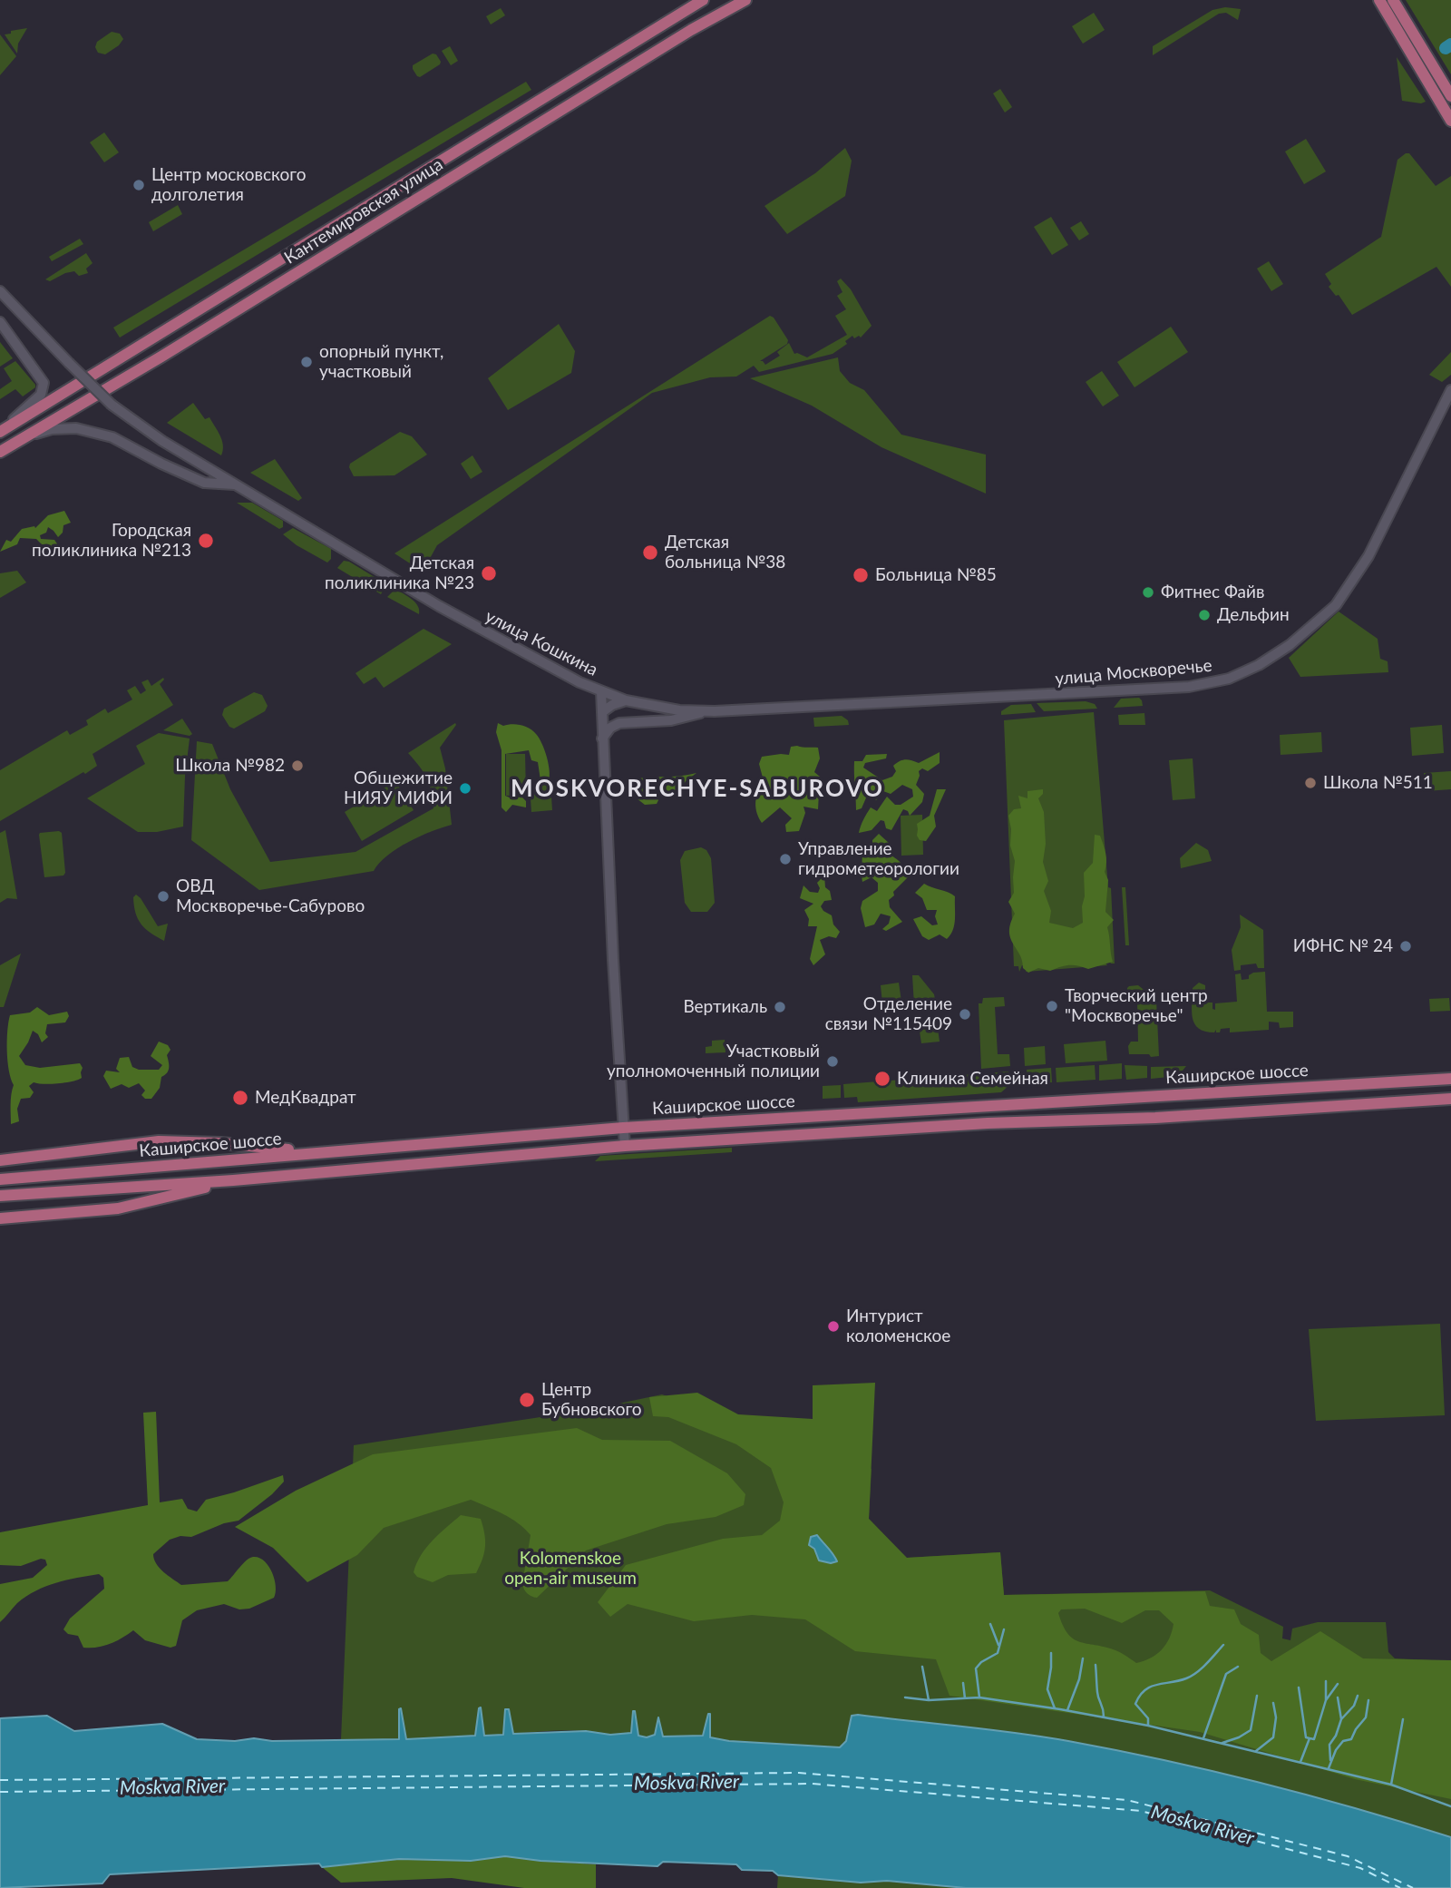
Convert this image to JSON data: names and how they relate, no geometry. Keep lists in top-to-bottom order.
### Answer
{
  "streets": {
    "main road": [
      "Кантемировская улица",
      "улица Кошкина",
      "улица Москворечье",
      "Каширское шоссе"
    ]
  },
  "crossings": [
    ["улица Кошкина", "улица Москворечье"],
    ["улица Кошкина", "Каширское шоссе"]
  ],
  "districts": ["MOSKVORECHYE-SABUROVO"],
  "water": ["Moskva River"],
  "parks": ["Kolomenskoe open-air museum"],
  "places": [
    "Центр московского долголетия",
    "опорный пункт, участковый",
    "Городская поликлиника №213",
    "Детская больница №38",
    "Детская поликлиника №23",
    "Больница №85",
    "Фитнес Файв",
    "Дельфин",
    "Школа №982",
    "Школа №511",
    "Общежитие НИЯУ МИФИ",
    "Управление гидрометеорологии",
    "ОВД Москворечье-Сабурово",
    "ИФНС № 24",
    "Творческий центр \"Москворечье\"",
    "Вертикаль",
    "Отделение связи №115409",
    "Участковый уполномоченный полиции",
    "Клиника Семейная",
    "МедКвадрат",
    "Интурист коломенское",
    "Центр Бубновского"
  ]
}
